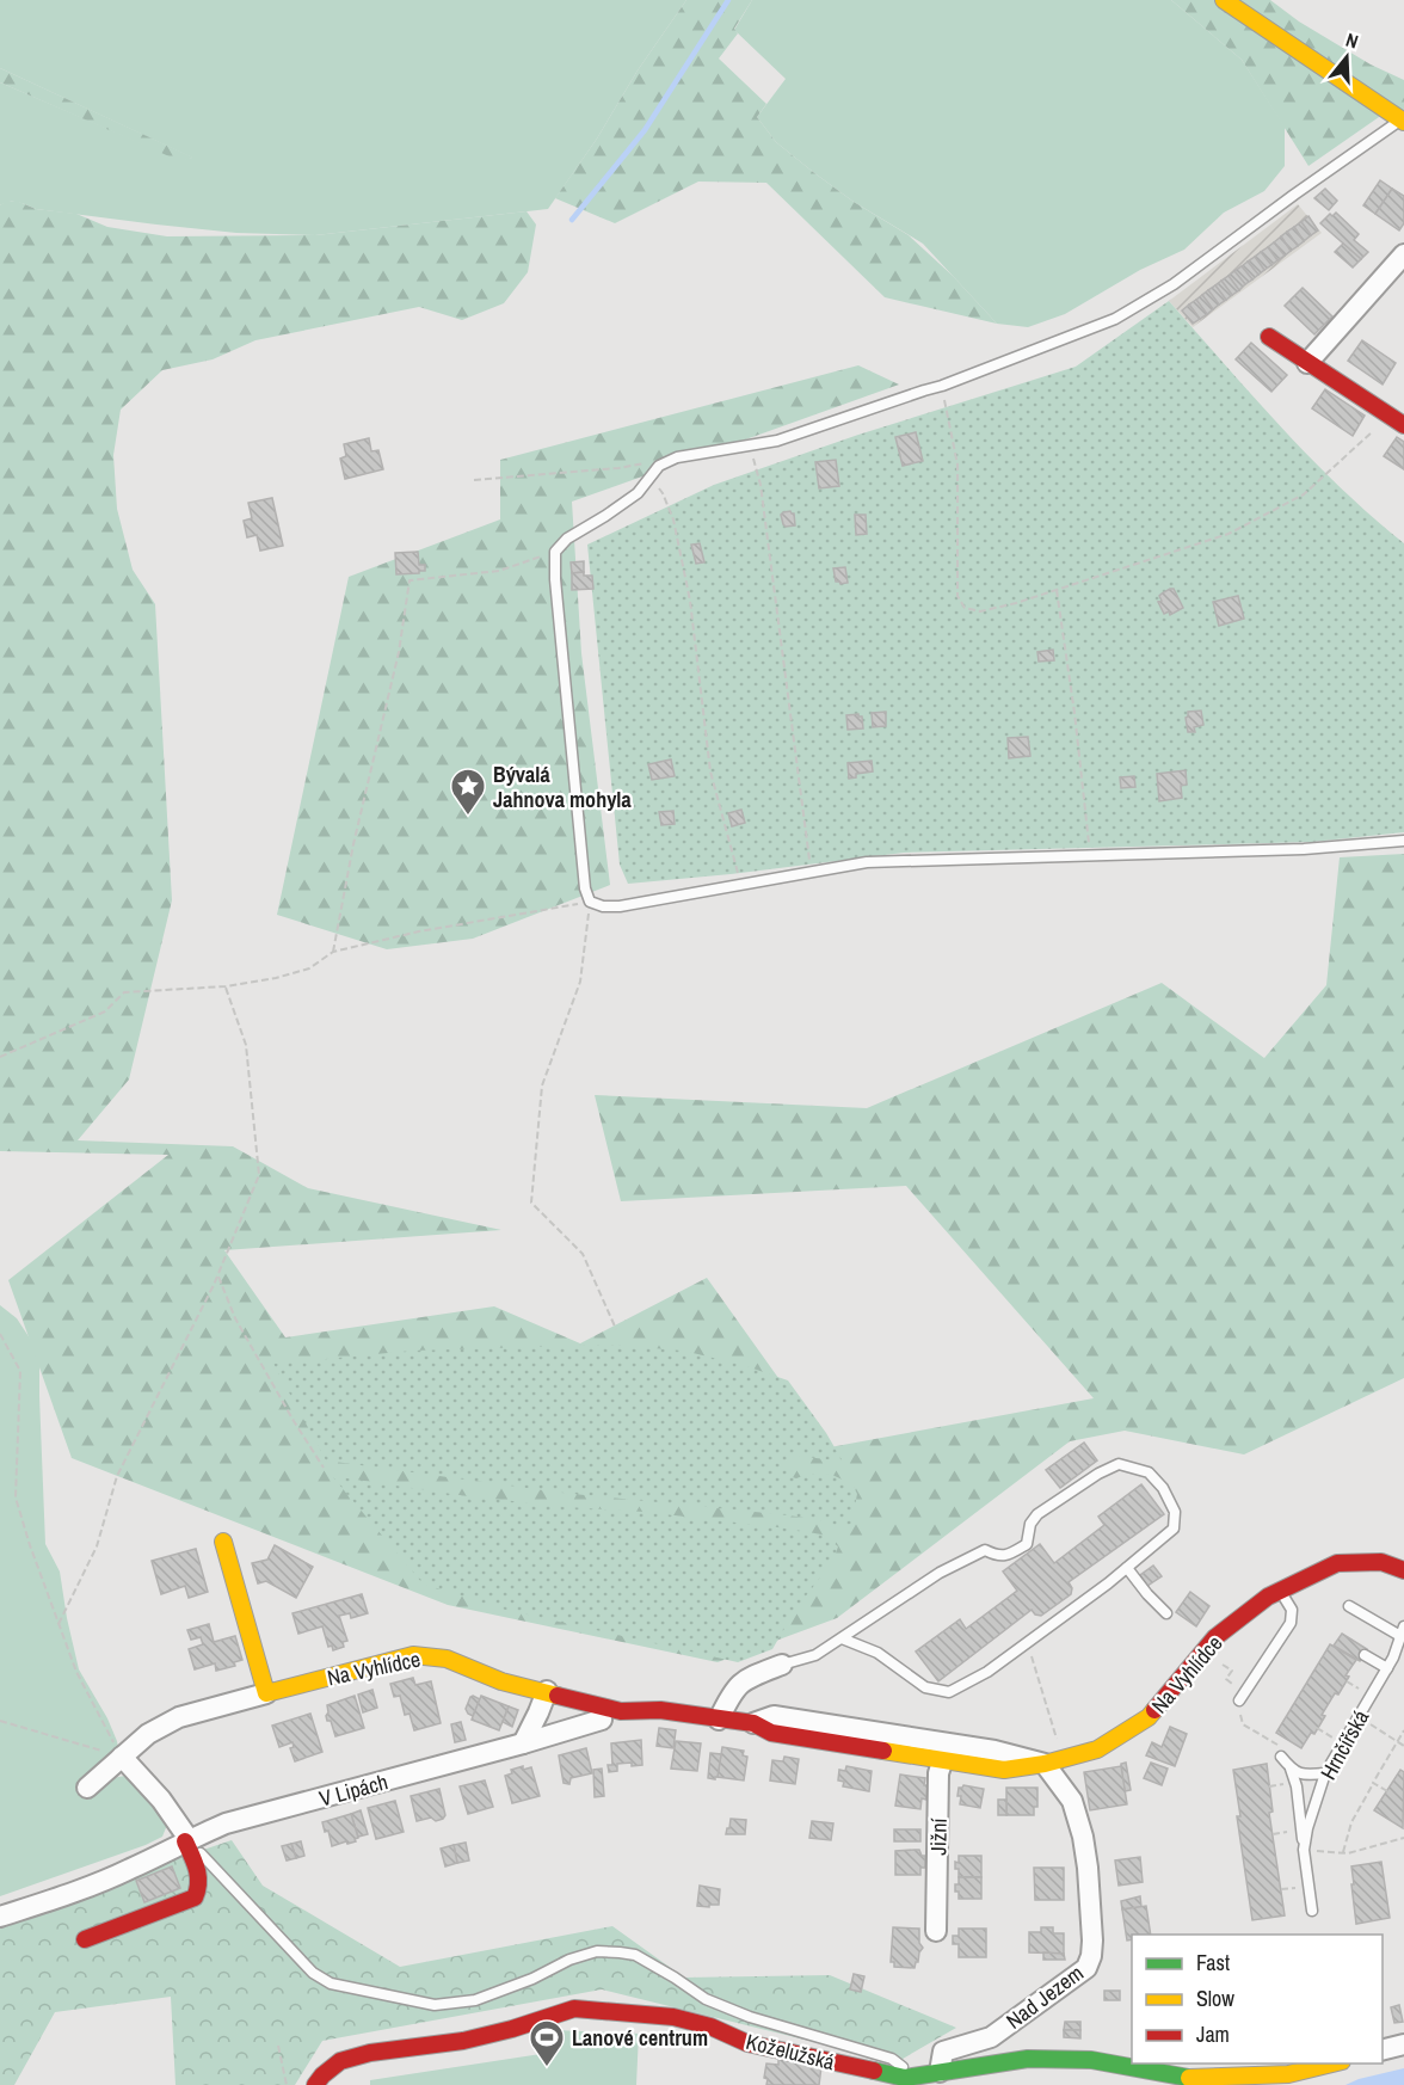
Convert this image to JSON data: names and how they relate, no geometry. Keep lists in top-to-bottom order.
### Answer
{
  "streets": {
    "street": [
      "Na Vyhlídce",
      "V Lipách",
      "Jižní",
      "Nad Jezem",
      "Koželužská"
    ],
    "lane": ["Hrnčířská"]
  },
  "crossings": [
    ["Na Vyhlídce", "Jižní"],
    ["Na Vyhlídce", "Nad Jezem"],
    ["Nad Jezem", "Koželužská"]
  ],
  "places": {
    "place": ["Bývalá Jahnova mohyla"],
    "sports": ["Lanové centrum"]
  },
  "legend": ["Fast", "Slow", "Jam"],
  "north": "top"
}
